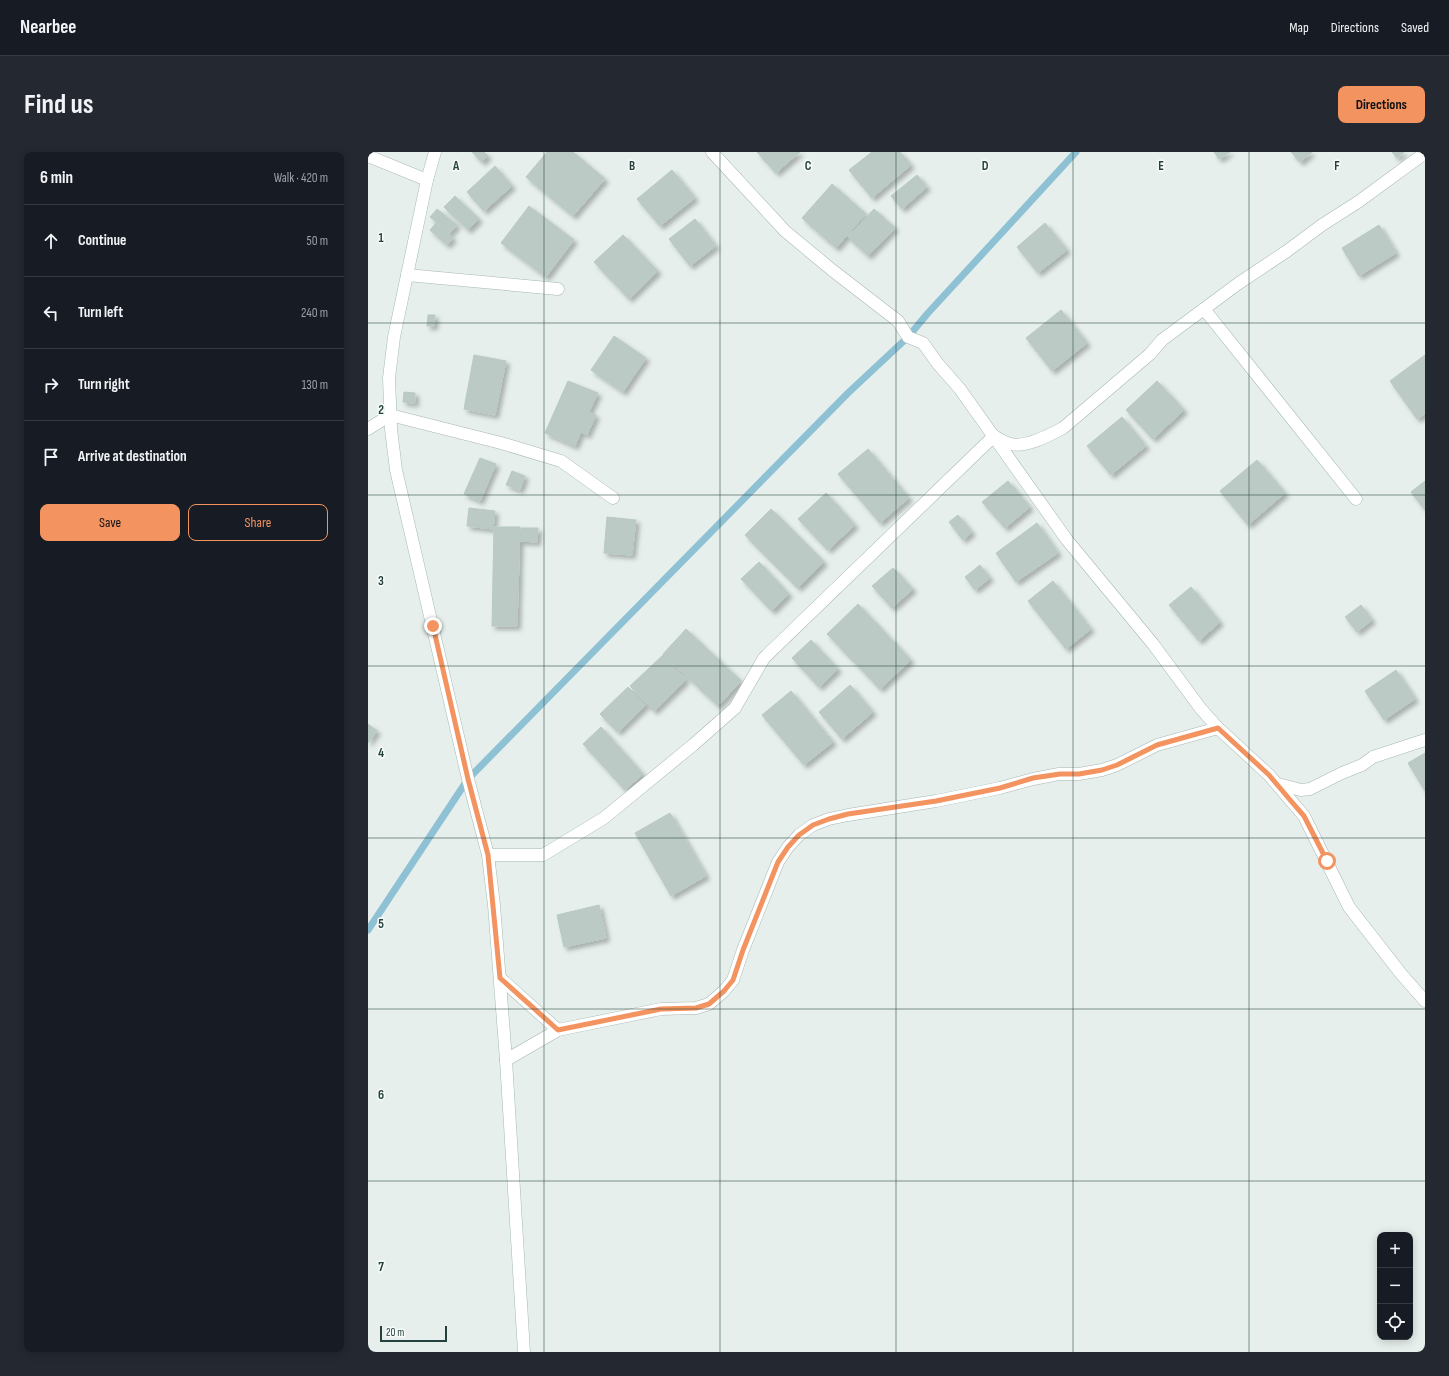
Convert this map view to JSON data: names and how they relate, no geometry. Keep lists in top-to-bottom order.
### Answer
{
  "scale_bar": "20 m",
  "page": {
    "header": "Nearbee",
    "nav": ["Map", "Directions", "Saved"],
    "buttons": [
      "Directions",
      ["Save", "Share"]
    ],
    "title": "Find us",
    "heading": ["6 min", "Walk · 420 m"],
    "list": [
      ["Continue", "50 m"],
      ["Turn left", "240 m"],
      ["Turn right", "130 m"],
      "Arrive at destination"
    ],
    "map_buttons": ["+", "−"],
    "scale": "20 m"
  },
  "grid": {
    "columns": [
      "A",
      "B",
      "C",
      "D",
      "E",
      "F"
    ],
    "rows": [
      "1",
      "2",
      "3",
      "4",
      "5",
      "6",
      "7"
    ]
  }
}
